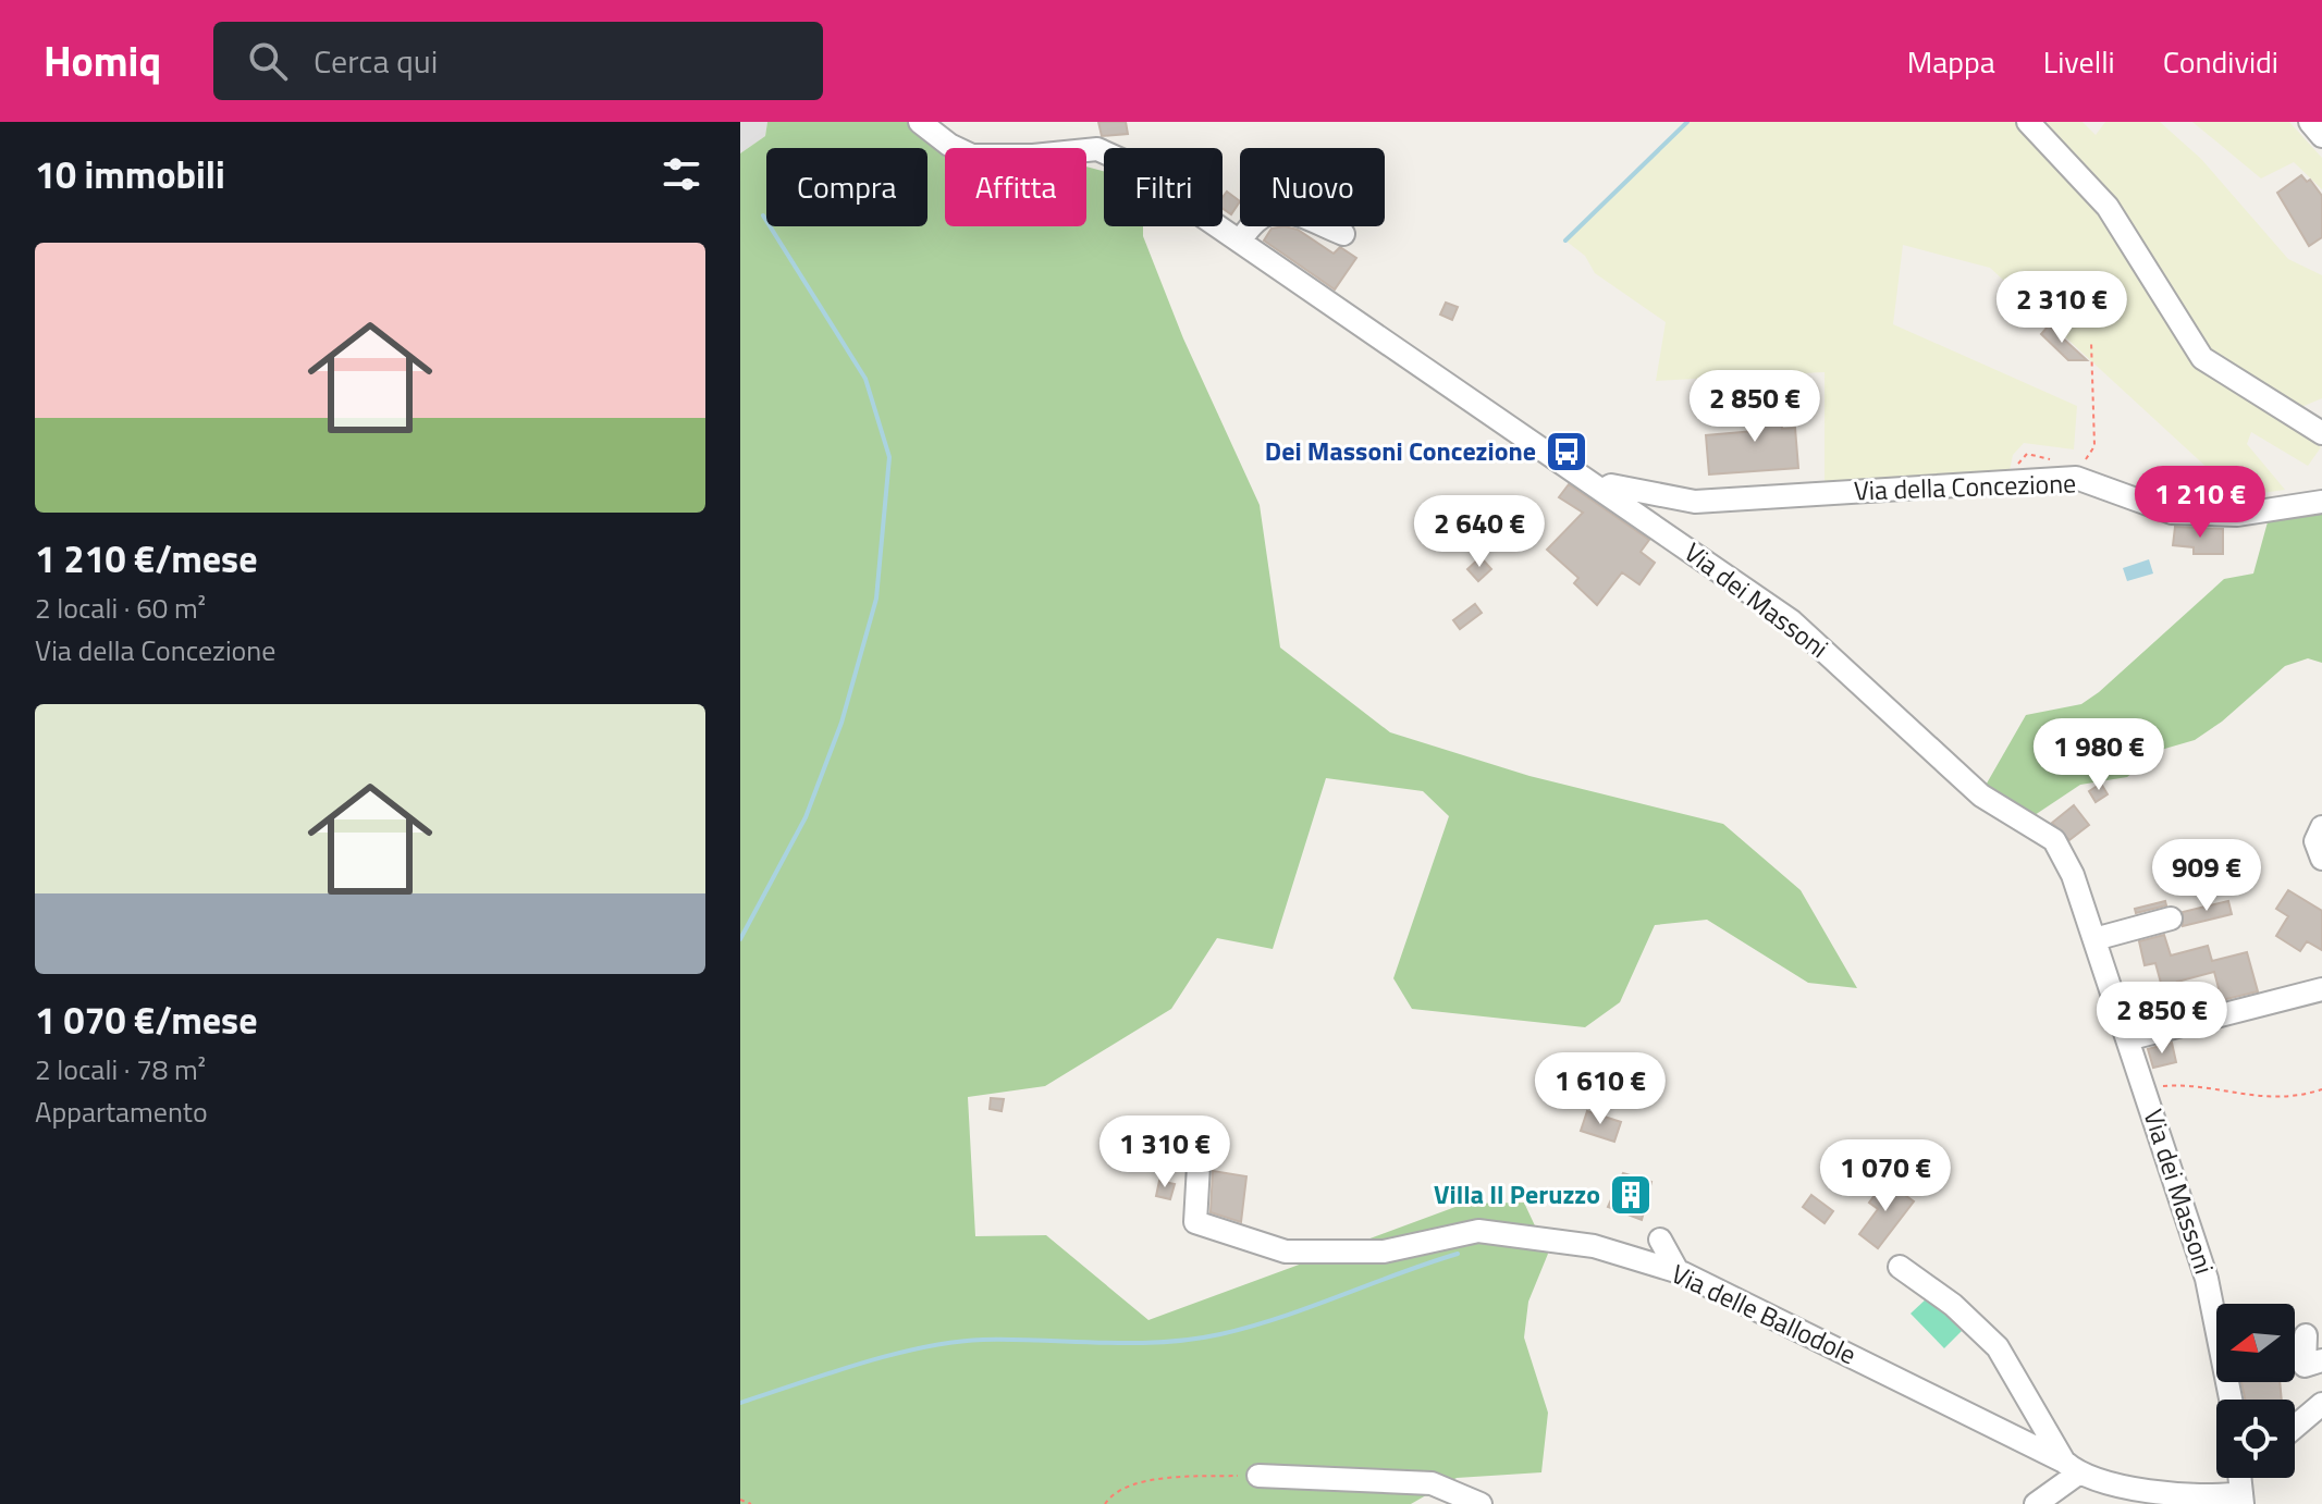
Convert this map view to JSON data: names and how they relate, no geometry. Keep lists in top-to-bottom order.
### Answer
{
  "streets": {
    "street": ["Via della Concezione", "Via dei Massoni", "Via delle Ballodole"]
  },
  "crossings": [
    ["Via della Concezione", "Via dei Massoni"]
  ],
  "places": {
    "bus stop": ["Dei Massoni Concezione"],
    "building": ["Villa Il Peruzzo"]
  },
  "north": "left",
  "page": {
    "header": "Homiq",
    "search": "Cerca qui",
    "nav": ["Mappa", "Livelli", "Condividi"],
    "heading": "10 immobili",
    "chip": [
      "Compra",
      "Affitta",
      "Filtri",
      "Nuovo"
    ],
    "list": [
      {
        "name": "1 210 €/mese",
        "note": "2 locali · 60 m² · Via della Concezione"
      },
      {
        "name": "1 070 €/mese",
        "note": "2 locali · 78 m² · Appartamento"
      }
    ],
    "price": [
      "2 310 €",
      "2 850 €",
      "1 210 €",
      "2 640 €",
      "1 980 €",
      "909 €",
      "2 850 €",
      "1 610 €",
      "1 310 €",
      "1 070 €"
    ]
  }
}
